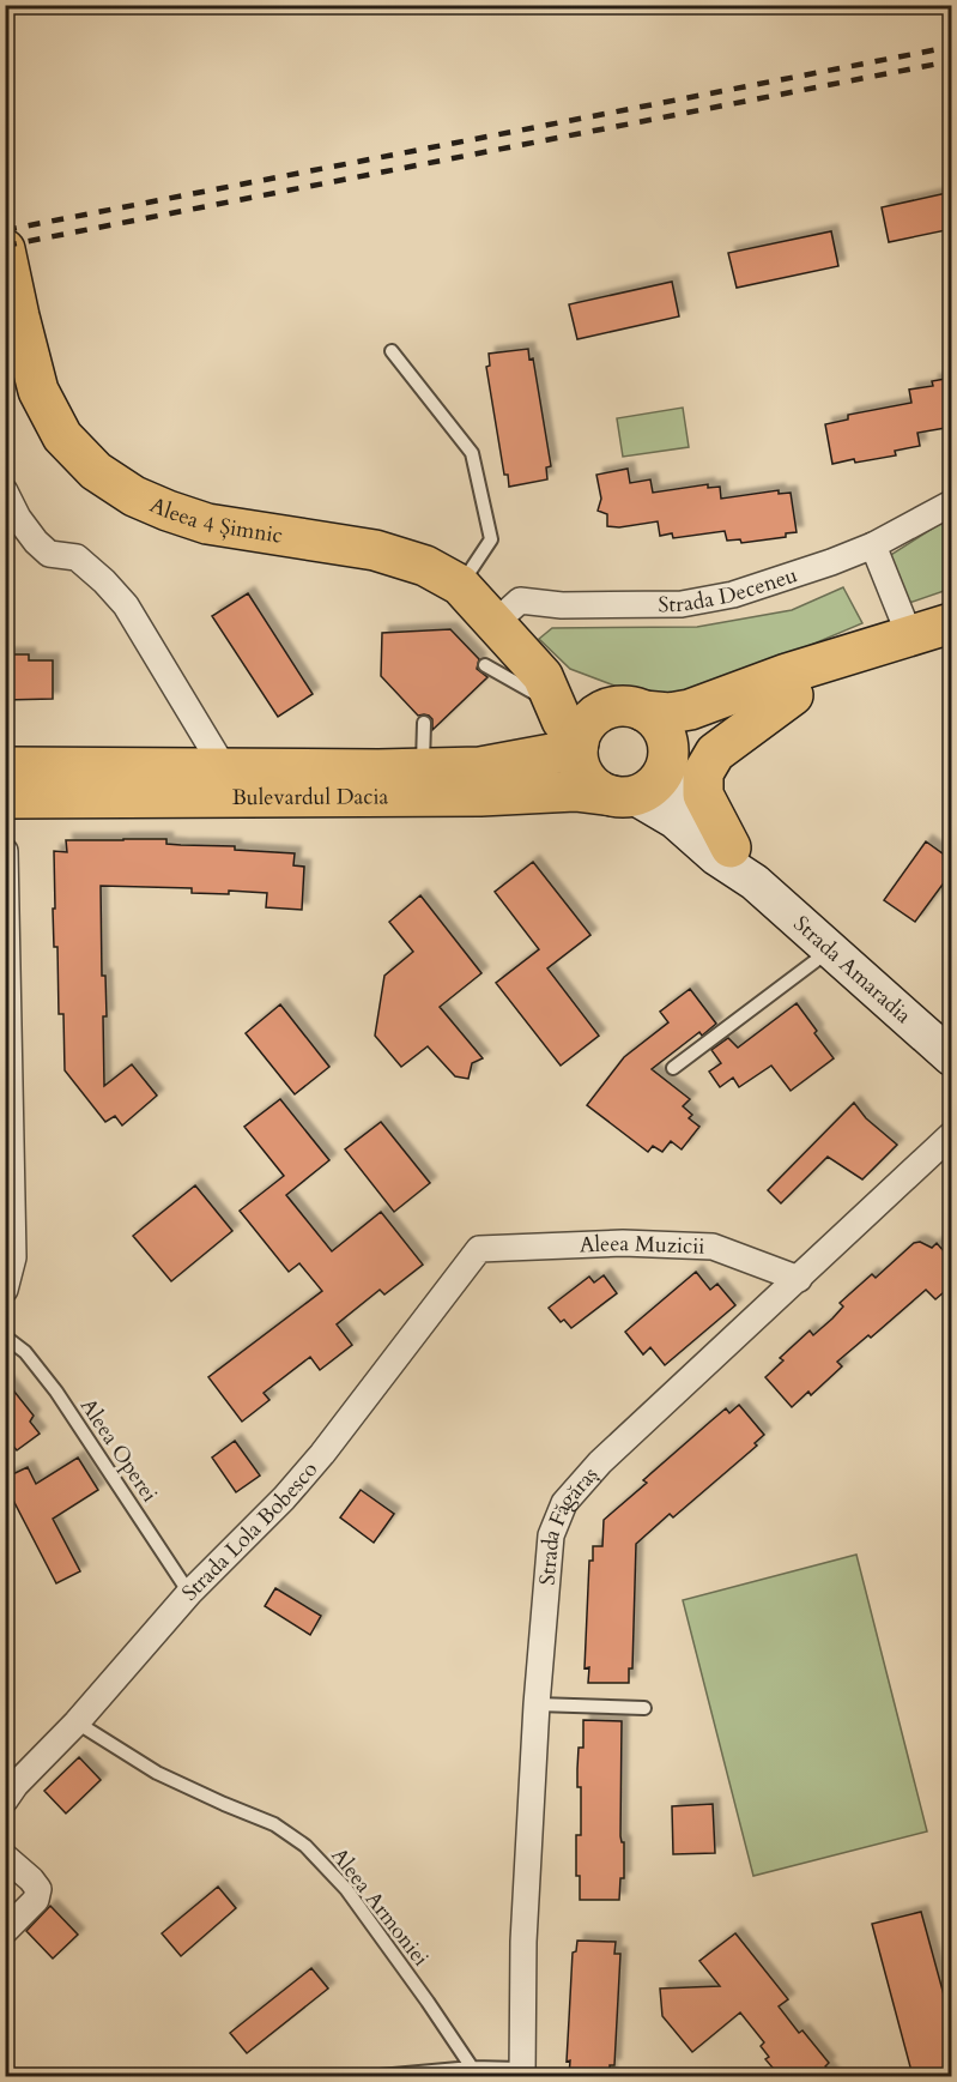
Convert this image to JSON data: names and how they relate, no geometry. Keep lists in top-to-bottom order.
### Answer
{
  "streets": {
    "main road": ["Aleea 4 Șimnic", "Bulevardul Dacia", "Strada Amaradia"],
    "street": [
      "Strada Deceneu",
      "Aleea Muzicii",
      "Strada Făgăraș",
      "Strada Lola Bobesco"
    ],
    "lane": ["Aleea Operei", "Aleea Armoniei"]
  },
  "crossings": [
    ["Aleea 4 Șimnic", "Strada Deceneu"],
    ["Aleea 4 Șimnic", "Bulevardul Dacia"],
    ["Aleea 4 Șimnic", "Strada Amaradia"],
    ["Bulevardul Dacia", "Strada Amaradia"],
    ["Aleea Muzicii", "Strada Făgăraș"],
    ["Aleea Muzicii", "Strada Lola Bobesco"],
    ["Aleea Operei", "Strada Lola Bobesco"],
    ["Strada Lola Bobesco", "Aleea Armoniei"]
  ]
}
